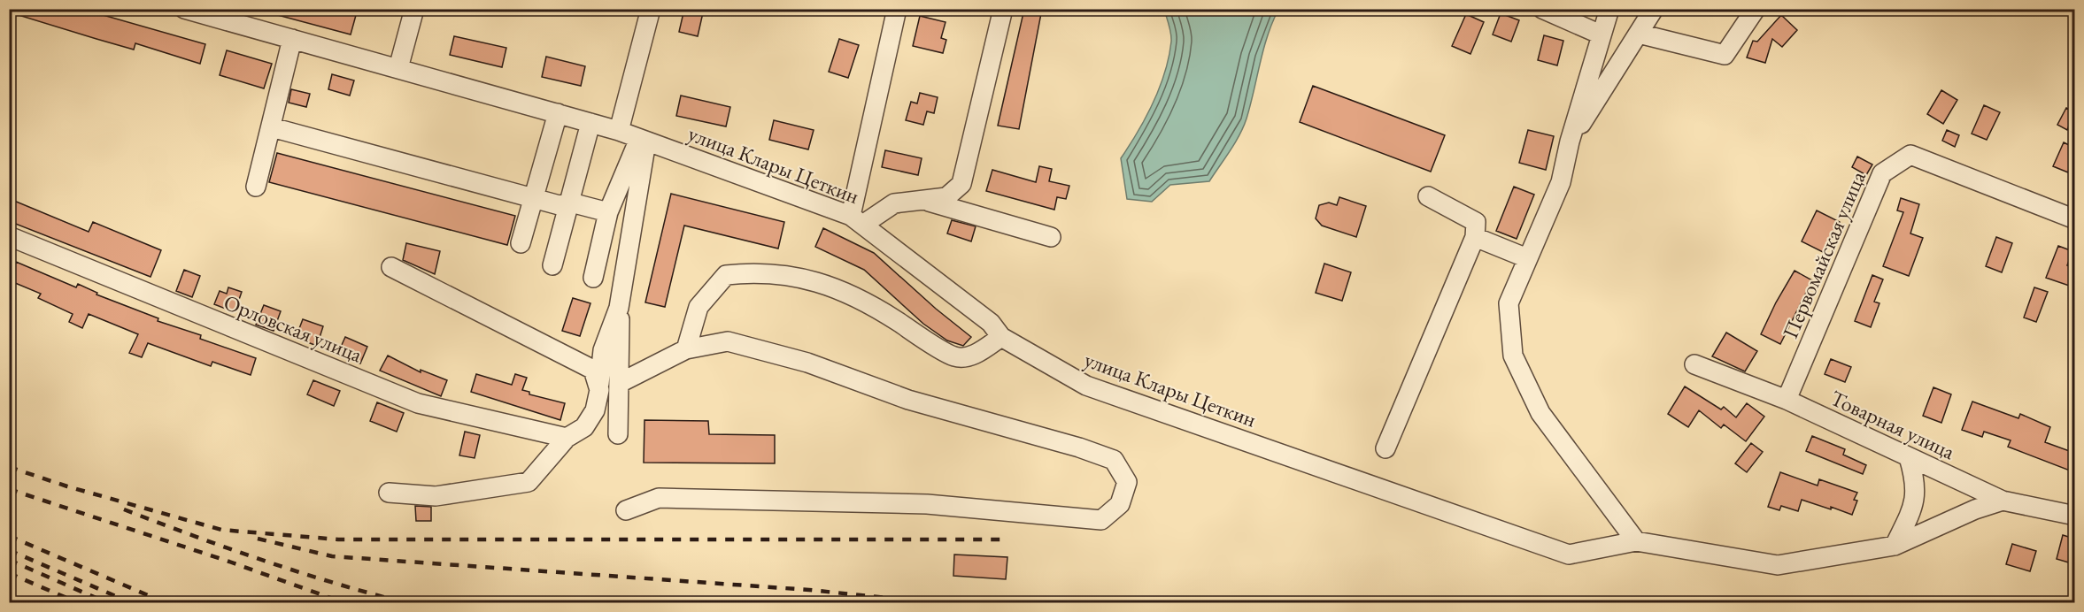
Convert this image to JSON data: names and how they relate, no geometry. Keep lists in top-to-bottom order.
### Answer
{
  "streets": {
    "street": [
      "улица Клары Цеткин",
      "Первомайская улица",
      "Орловская улица",
      "Товарная улица"
    ]
  },
  "crossings": [
    ["улица Клары Цеткин", "Товарная улица"],
    ["Первомайская улица", "Товарная улица"]
  ]
}
